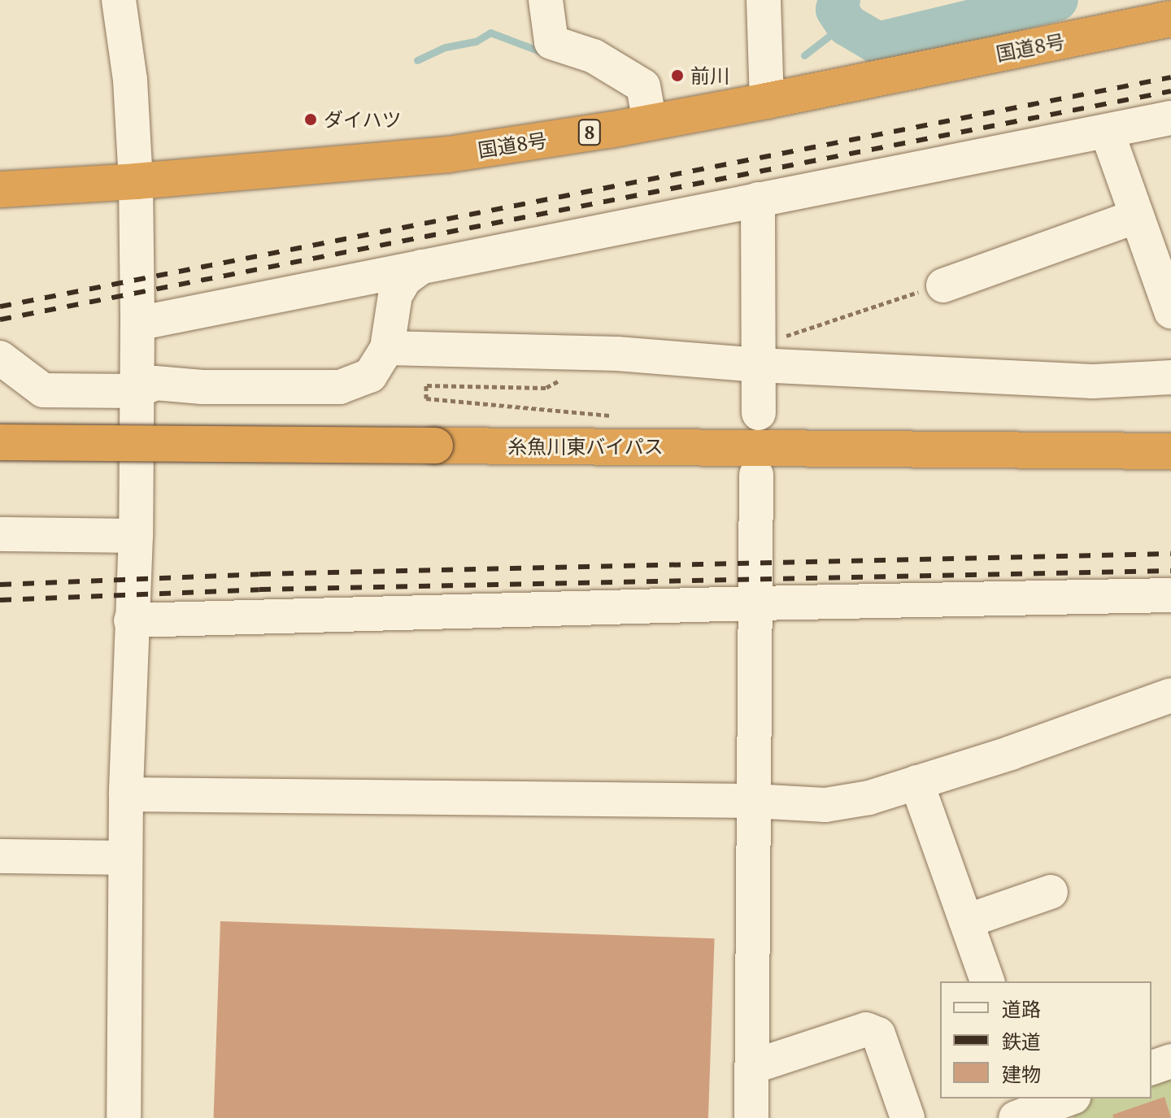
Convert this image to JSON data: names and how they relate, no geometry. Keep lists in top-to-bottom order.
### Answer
{
  "streets": {
    "highway": ["国道8号", "8", "糸魚川東バイパス"]
  },
  "places": ["前川", "ダイハツ"],
  "legend": ["道路", "鉄道", "建物"]
}
